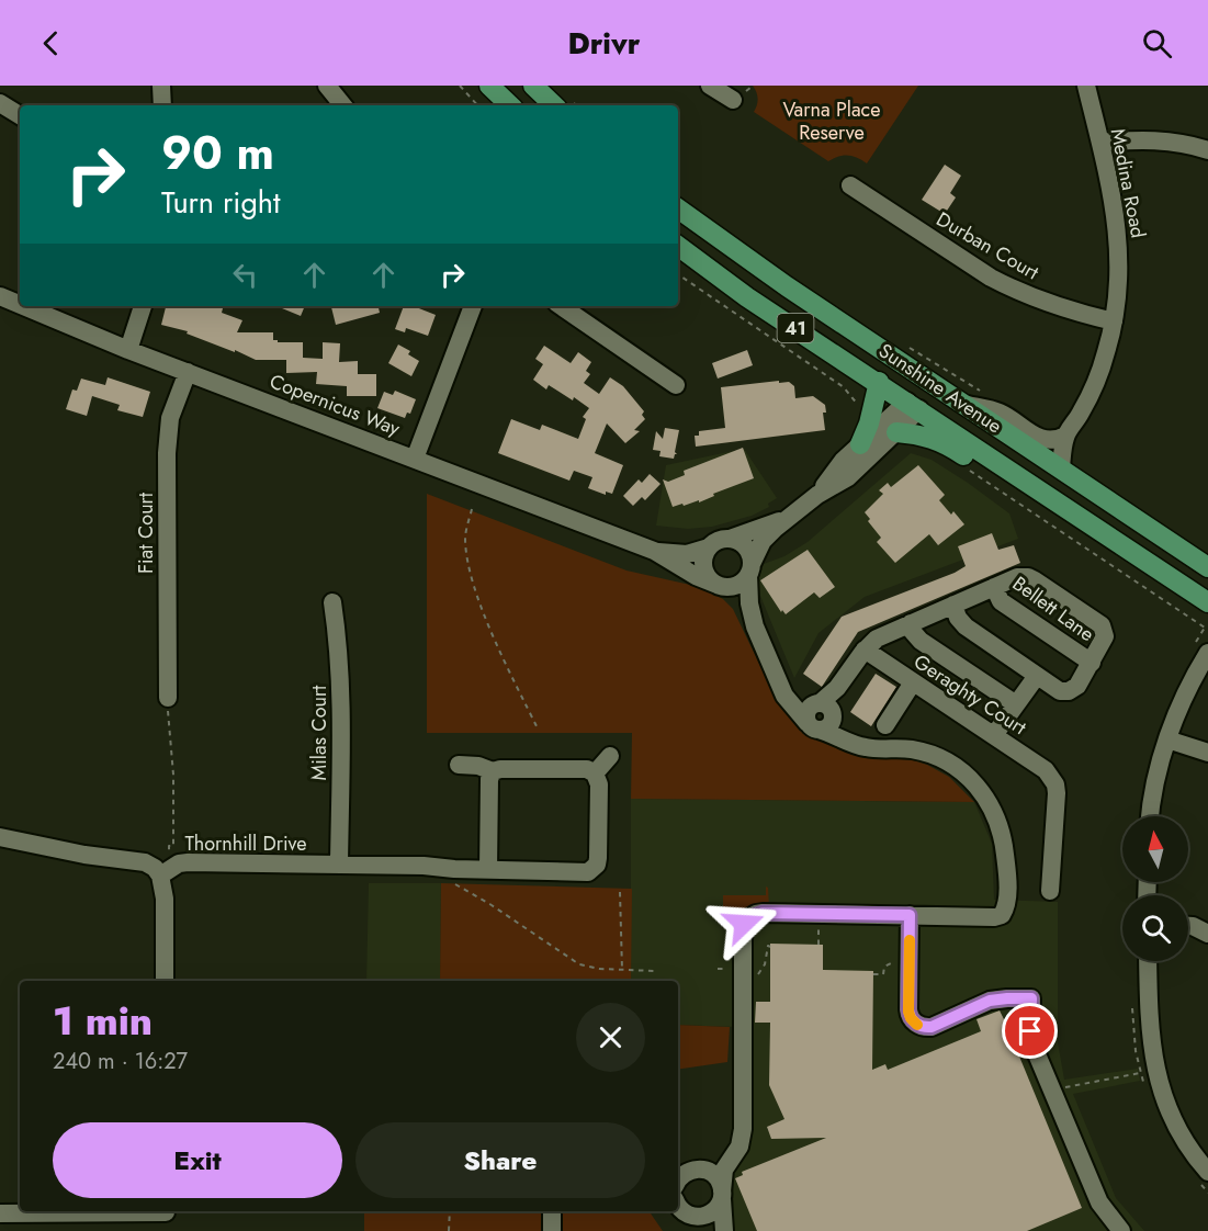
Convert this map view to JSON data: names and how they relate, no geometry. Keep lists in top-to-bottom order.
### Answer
{
  "streets": {
    "main road": ["41", "Sunshine Avenue"],
    "street": [
      "Medina Road",
      "Durban Court",
      "Copernicus Way",
      "Fiat Court",
      "Bellett Lane",
      "Geraghty Court",
      "Milas Court",
      "Thornhill Drive"
    ]
  },
  "crossings": [
    ["Medina Road", "Durban Court"],
    ["Medina Road", "Sunshine Avenue"],
    ["Copernicus Way", "Fiat Court"],
    ["Milas Court", "Thornhill Drive"]
  ],
  "parks": ["Varna Place Reserve"],
  "north": "top",
  "page": {
    "header": "Drivr",
    "turn": ["90 m", "Turn right"],
    "heading": ["1 min", "240 m · 16:27"],
    "buttons": ["Exit", "Share"]
  }
}
